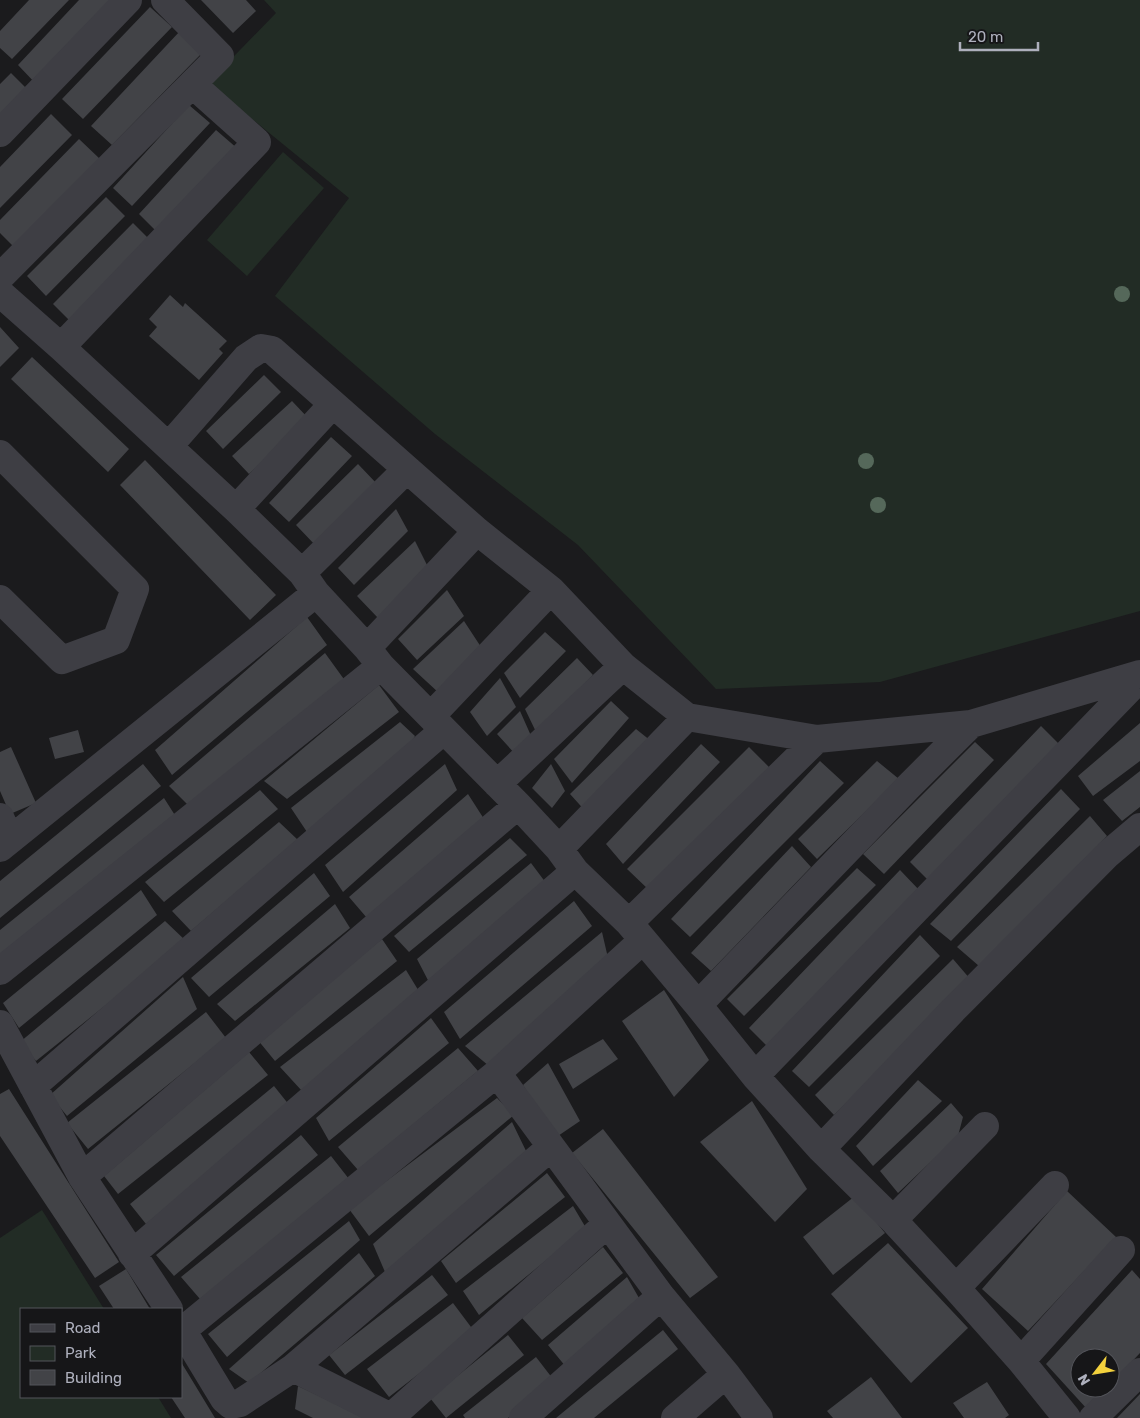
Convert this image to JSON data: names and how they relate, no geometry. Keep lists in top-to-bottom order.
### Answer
{
  "legend": ["Road", "Park", "Building"],
  "scale_bar": "20 m",
  "north": "bottom left"
}
